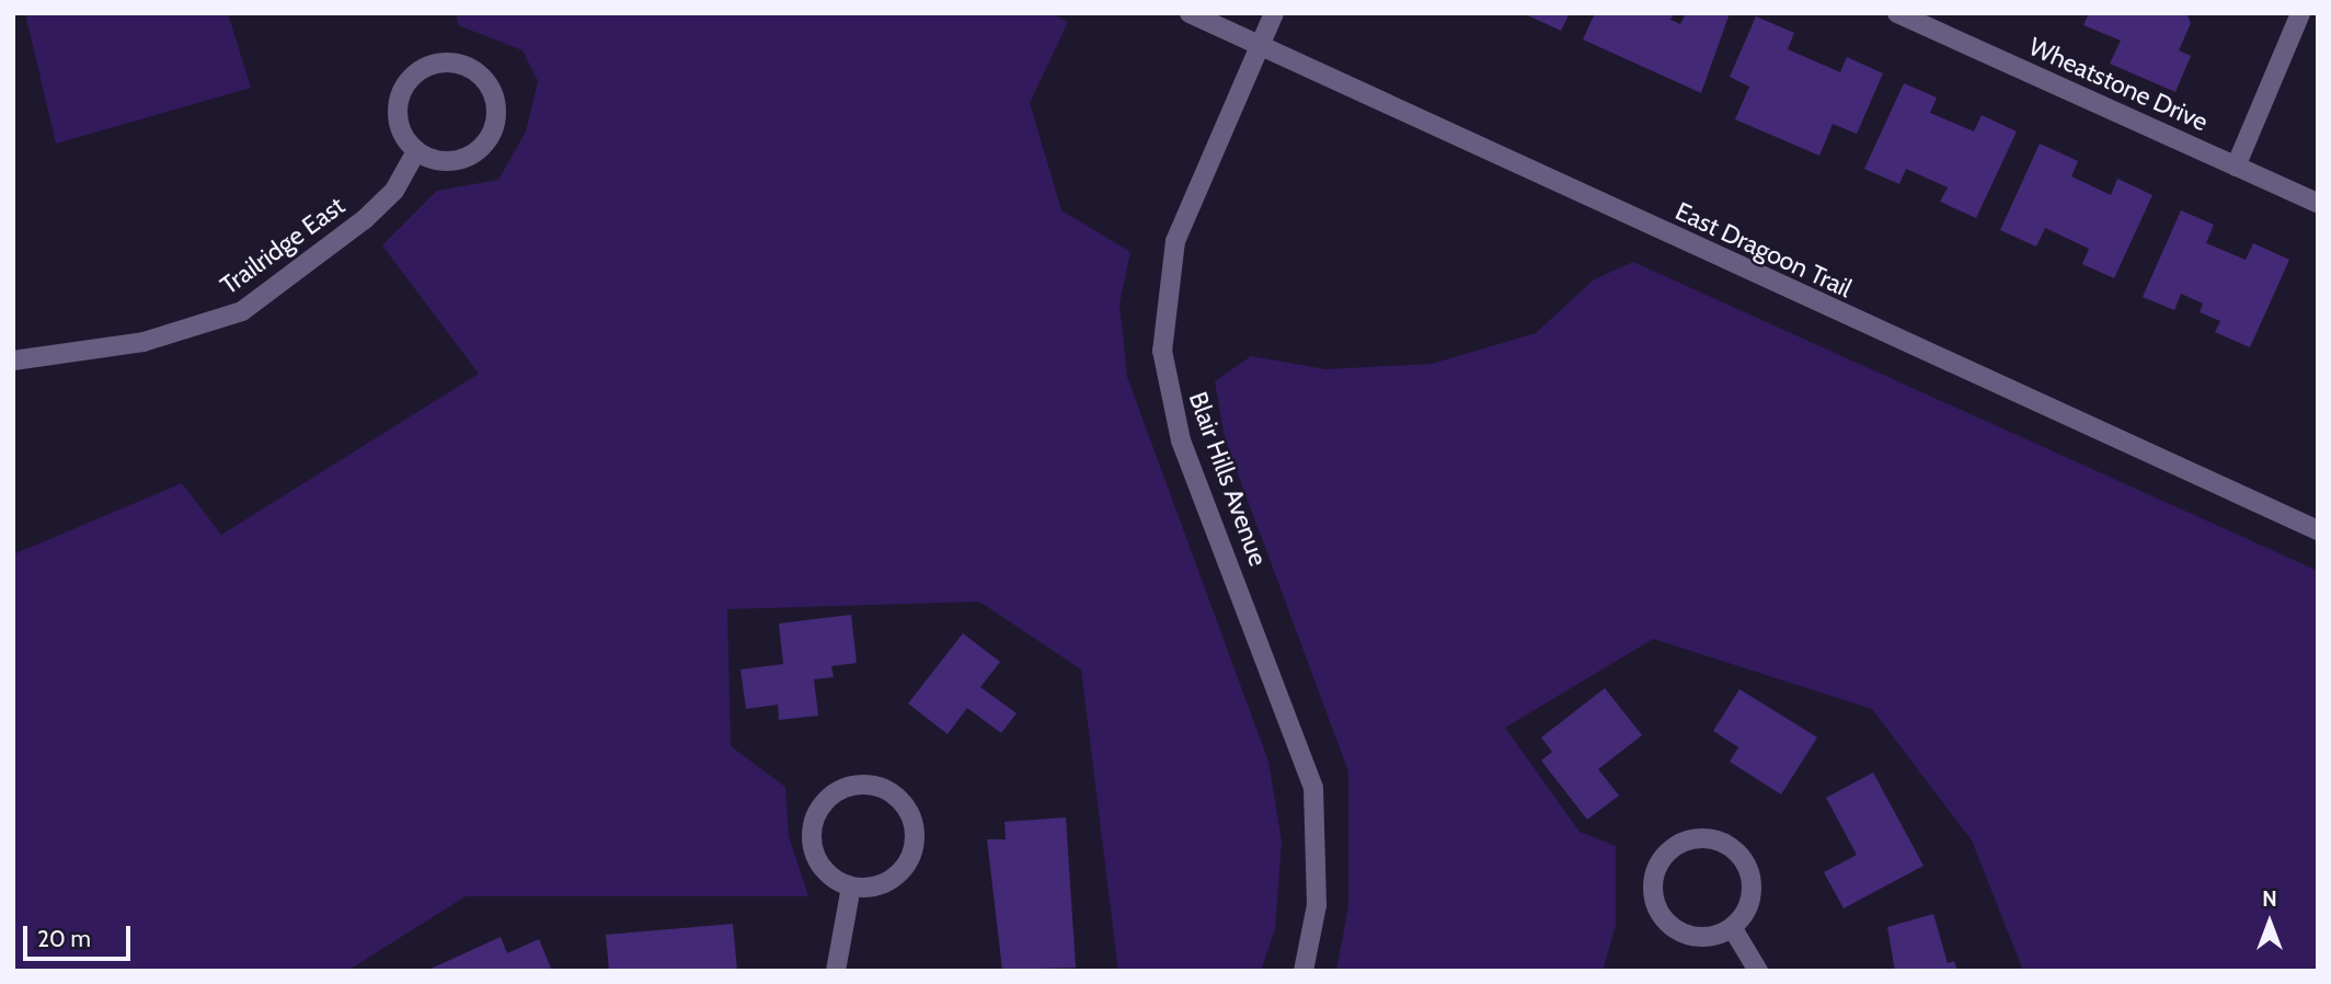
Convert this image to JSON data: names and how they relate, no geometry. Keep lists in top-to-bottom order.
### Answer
{
  "streets": {
    "street": [
      "Wheatstone Drive",
      "Trailridge East",
      "East Dragoon Trail",
      "Blair Hills Avenue"
    ]
  },
  "crossings": [
    ["East Dragoon Trail", "Blair Hills Avenue"]
  ],
  "scale_bar": "20 m",
  "north": "top"
}
